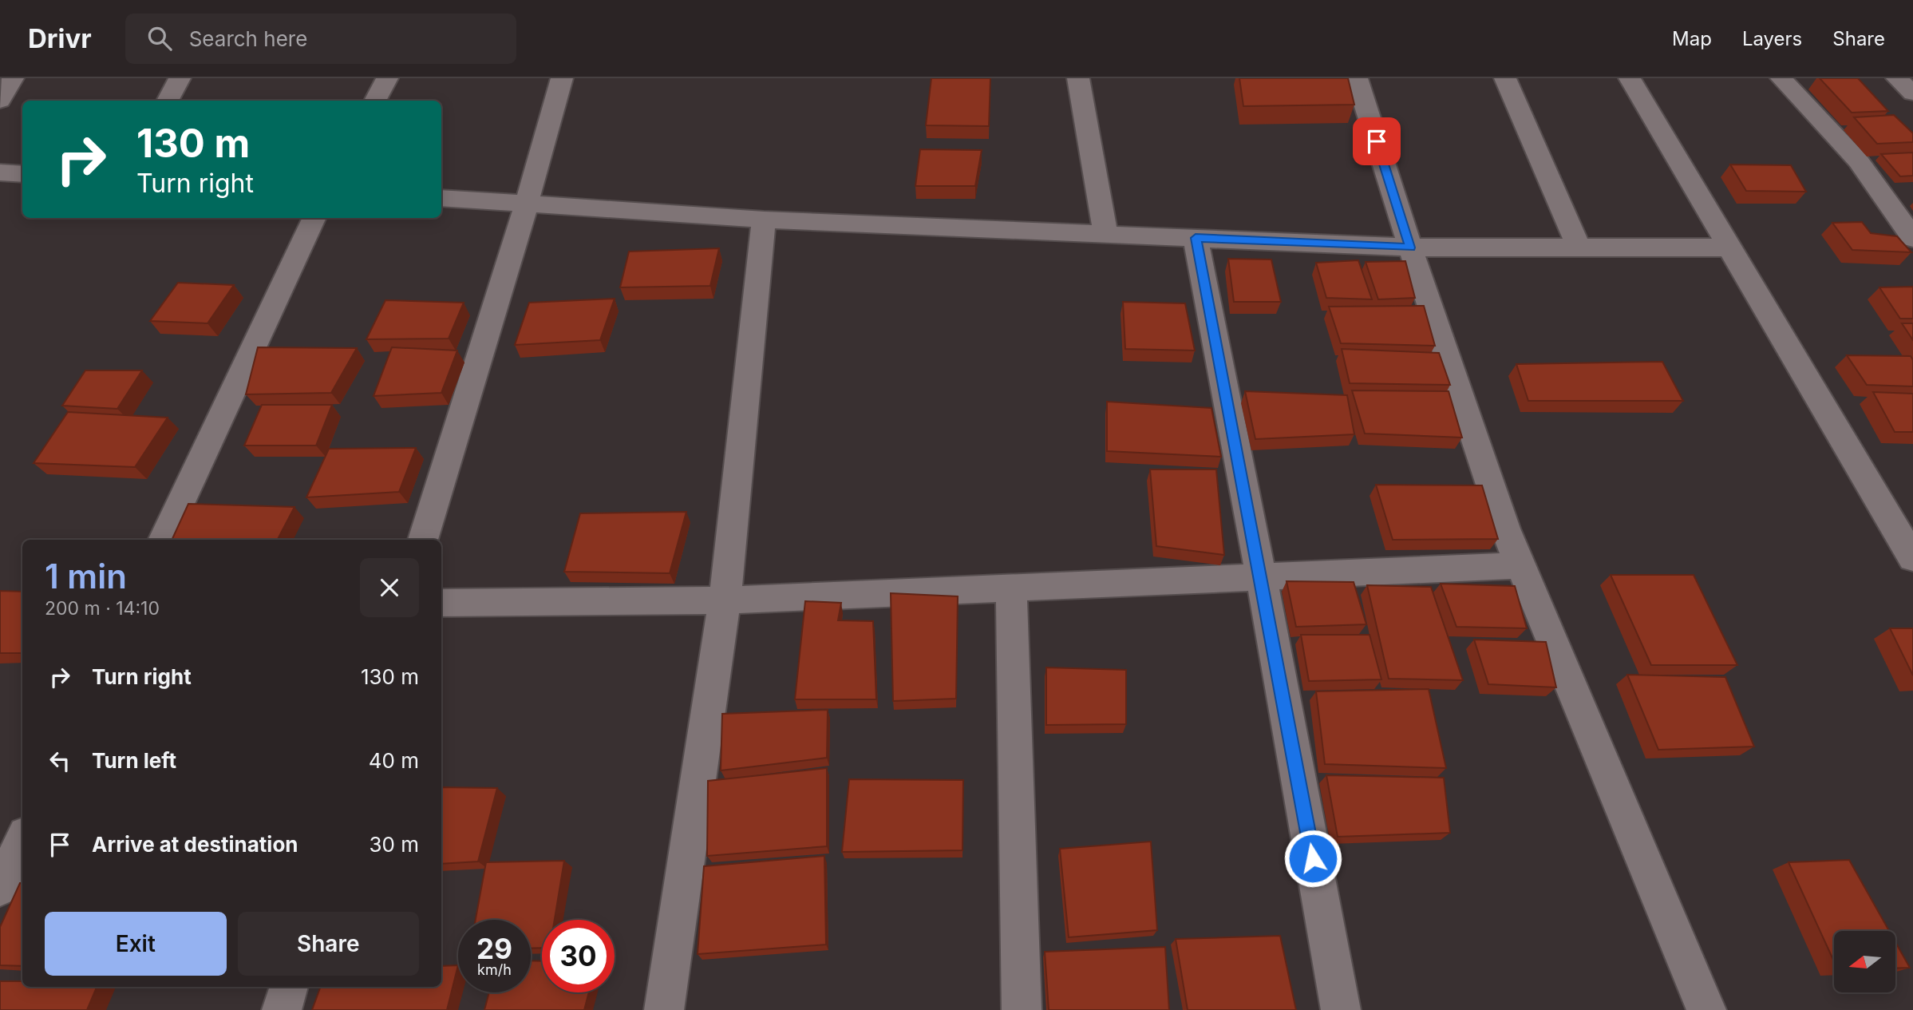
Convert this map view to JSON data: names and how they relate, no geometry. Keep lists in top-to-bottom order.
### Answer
{
  "north": "left",
  "page": {
    "header": "Drivr",
    "search": "Search here",
    "nav": ["Map", "Layers", "Share"],
    "turn": ["130 m", "Turn right"],
    "heading": ["1 min", "200 m · 14:10"],
    "list": [
      {
        "name": "Turn right",
        "value": "130 m"
      },
      {
        "name": "Turn left",
        "value": "40 m"
      },
      {
        "name": "Arrive at destination",
        "value": "30 m"
      }
    ],
    "buttons": ["Exit", "Share"],
    "speed": "29 km/h",
    "limit": "30"
  }
}
